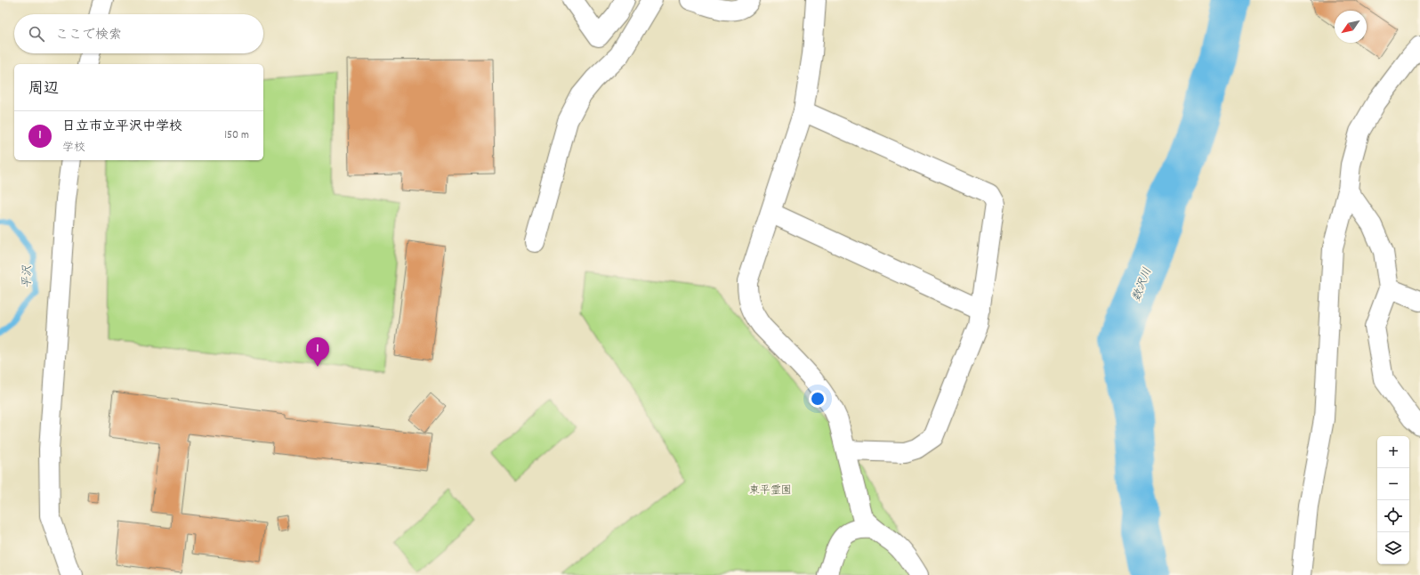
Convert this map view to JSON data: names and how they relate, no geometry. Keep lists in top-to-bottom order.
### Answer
{
  "water": ["平沢", "数沢川"],
  "parks": ["東平霊園"],
  "north": "bottom left",
  "page": {
    "search": "ここで検索",
    "heading": "周辺",
    "list": [
      {
        "mark": "1",
        "name": "日立市立平沢中学校",
        "note": "学校",
        "value": "150 m"
      }
    ],
    "pins": "1",
    "map_buttons": ["+", "−"]
  }
}
